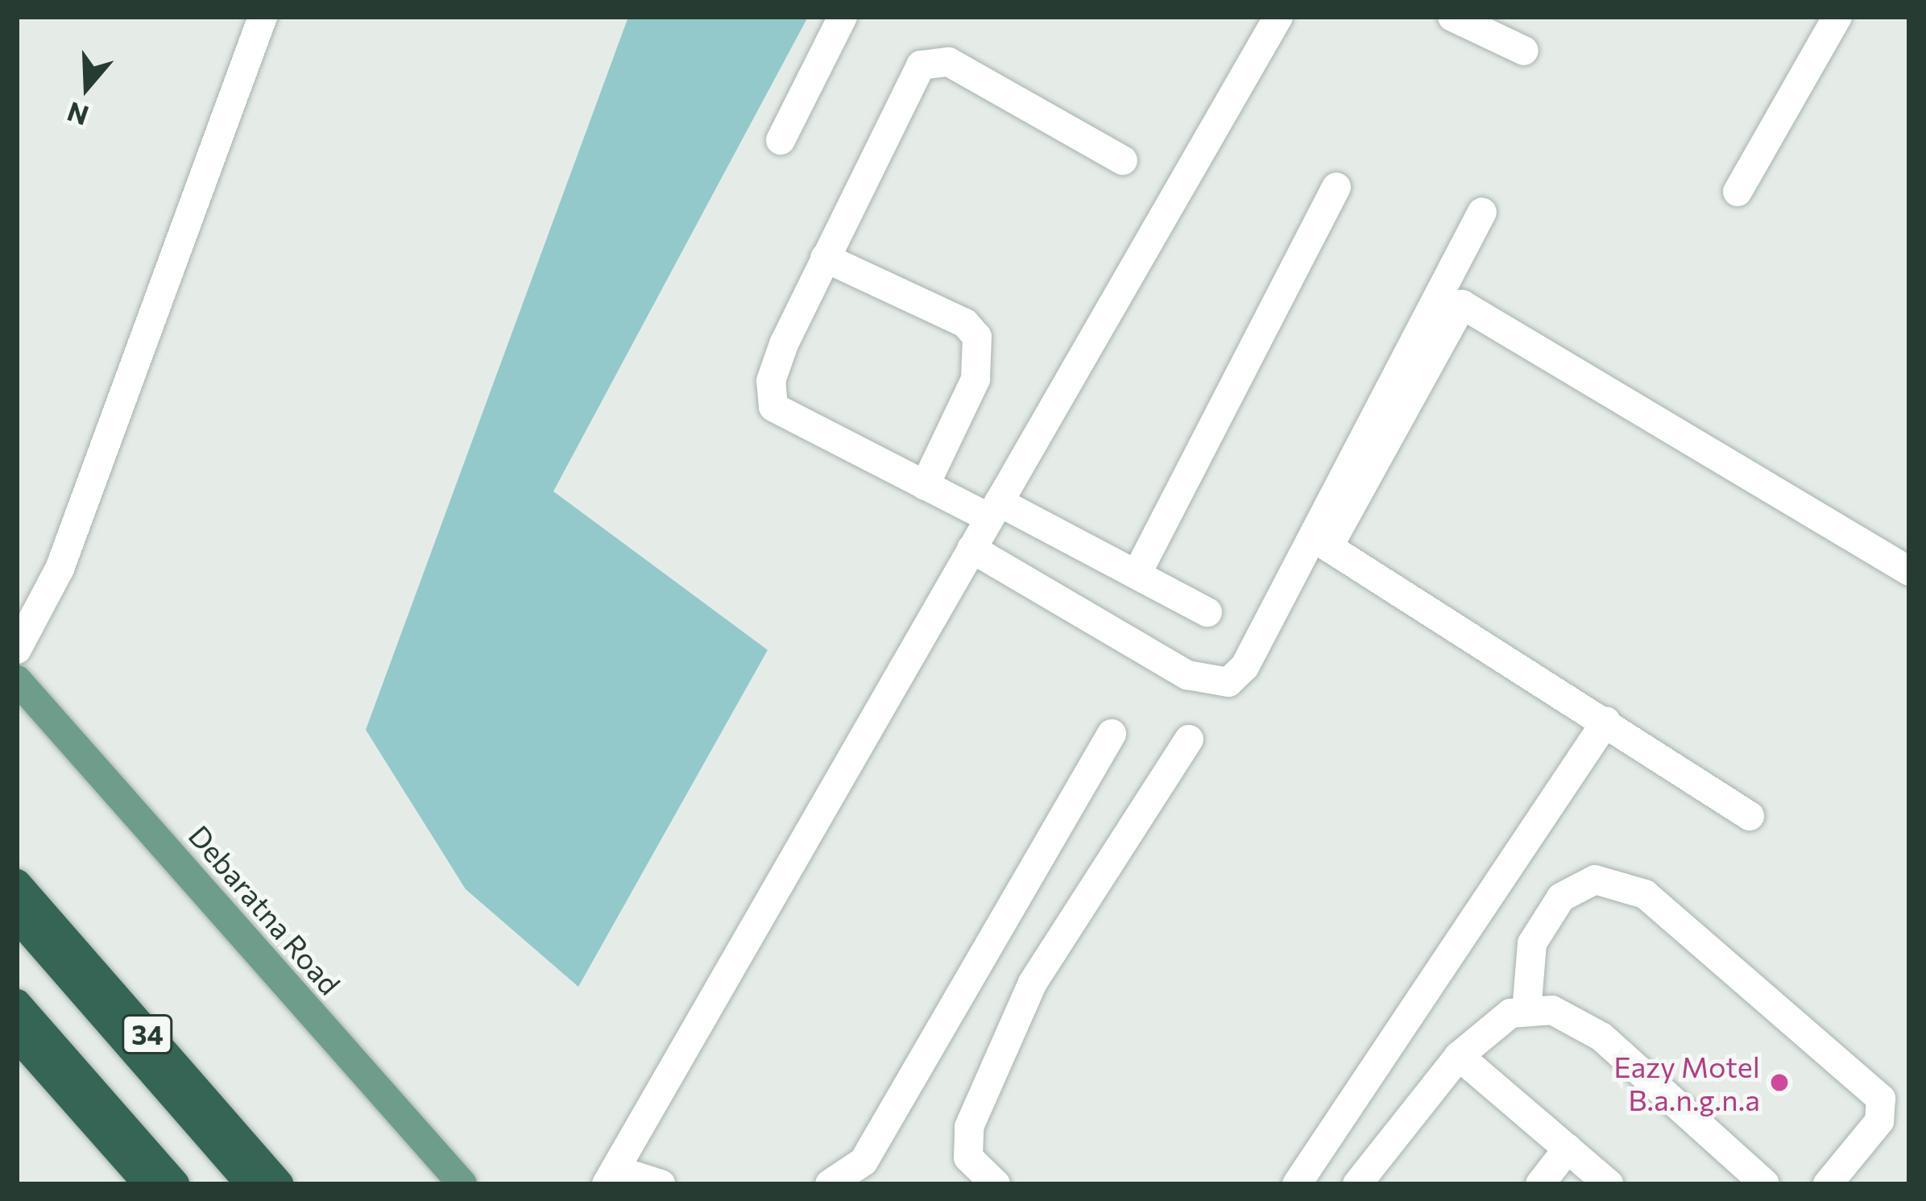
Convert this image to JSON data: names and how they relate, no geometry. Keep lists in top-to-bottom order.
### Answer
{
  "streets": {
    "highway": ["34"],
    "main road": ["Debaratna Road"]
  },
  "places": ["Eazy Motel B.a.n.g.n.a"],
  "north": "bottom"
}
